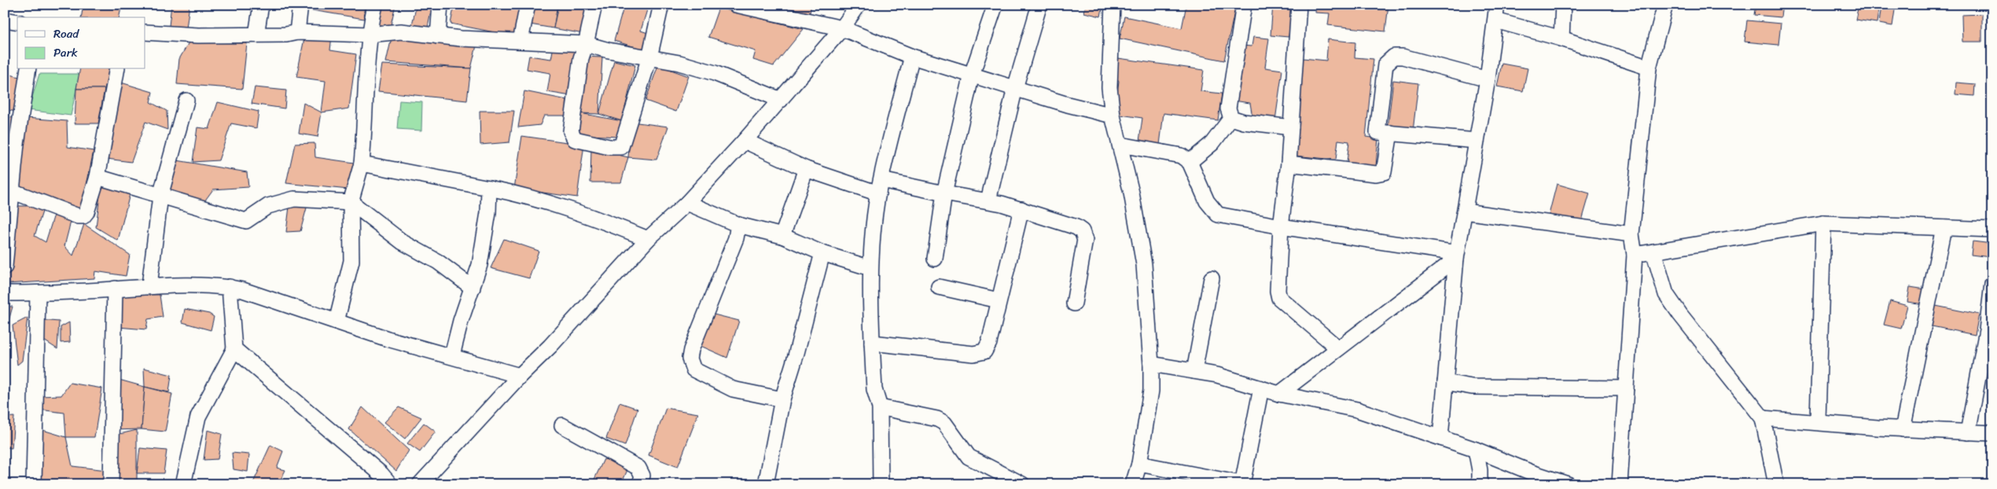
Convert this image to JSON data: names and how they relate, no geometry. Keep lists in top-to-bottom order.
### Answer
{
  "legend": ["Road", "Park"]
}
